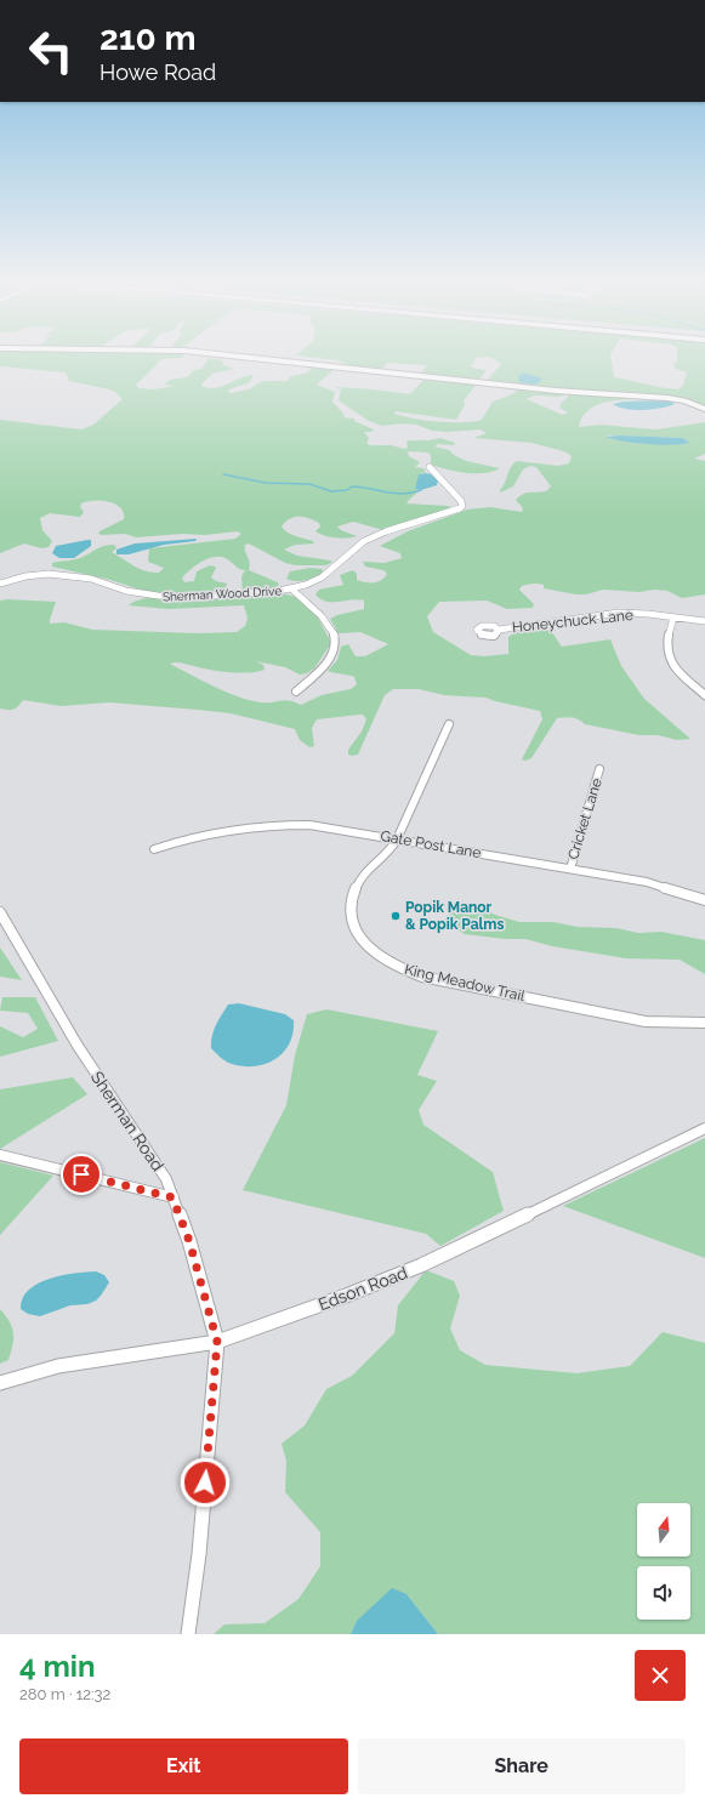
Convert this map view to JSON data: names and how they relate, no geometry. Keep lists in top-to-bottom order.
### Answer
{
  "streets": {
    "street": [
      "Sherman Wood Drive",
      "Honeychuck Lane",
      "Cricket Lane",
      "Gate Post Lane",
      "King Meadow Trail",
      "Sherman Road",
      "Edson Road"
    ]
  },
  "crossings": [
    ["Cricket Lane", "Gate Post Lane"],
    ["Gate Post Lane", "King Meadow Trail"],
    ["Sherman Road", "Edson Road"]
  ],
  "places": ["Popik Manor & Popik Palms"],
  "north": "top",
  "page": {
    "turn": ["210 m", "Howe Road"],
    "heading": ["4 min", "280 m · 12:32"],
    "buttons": ["Exit", "Share"]
  }
}
